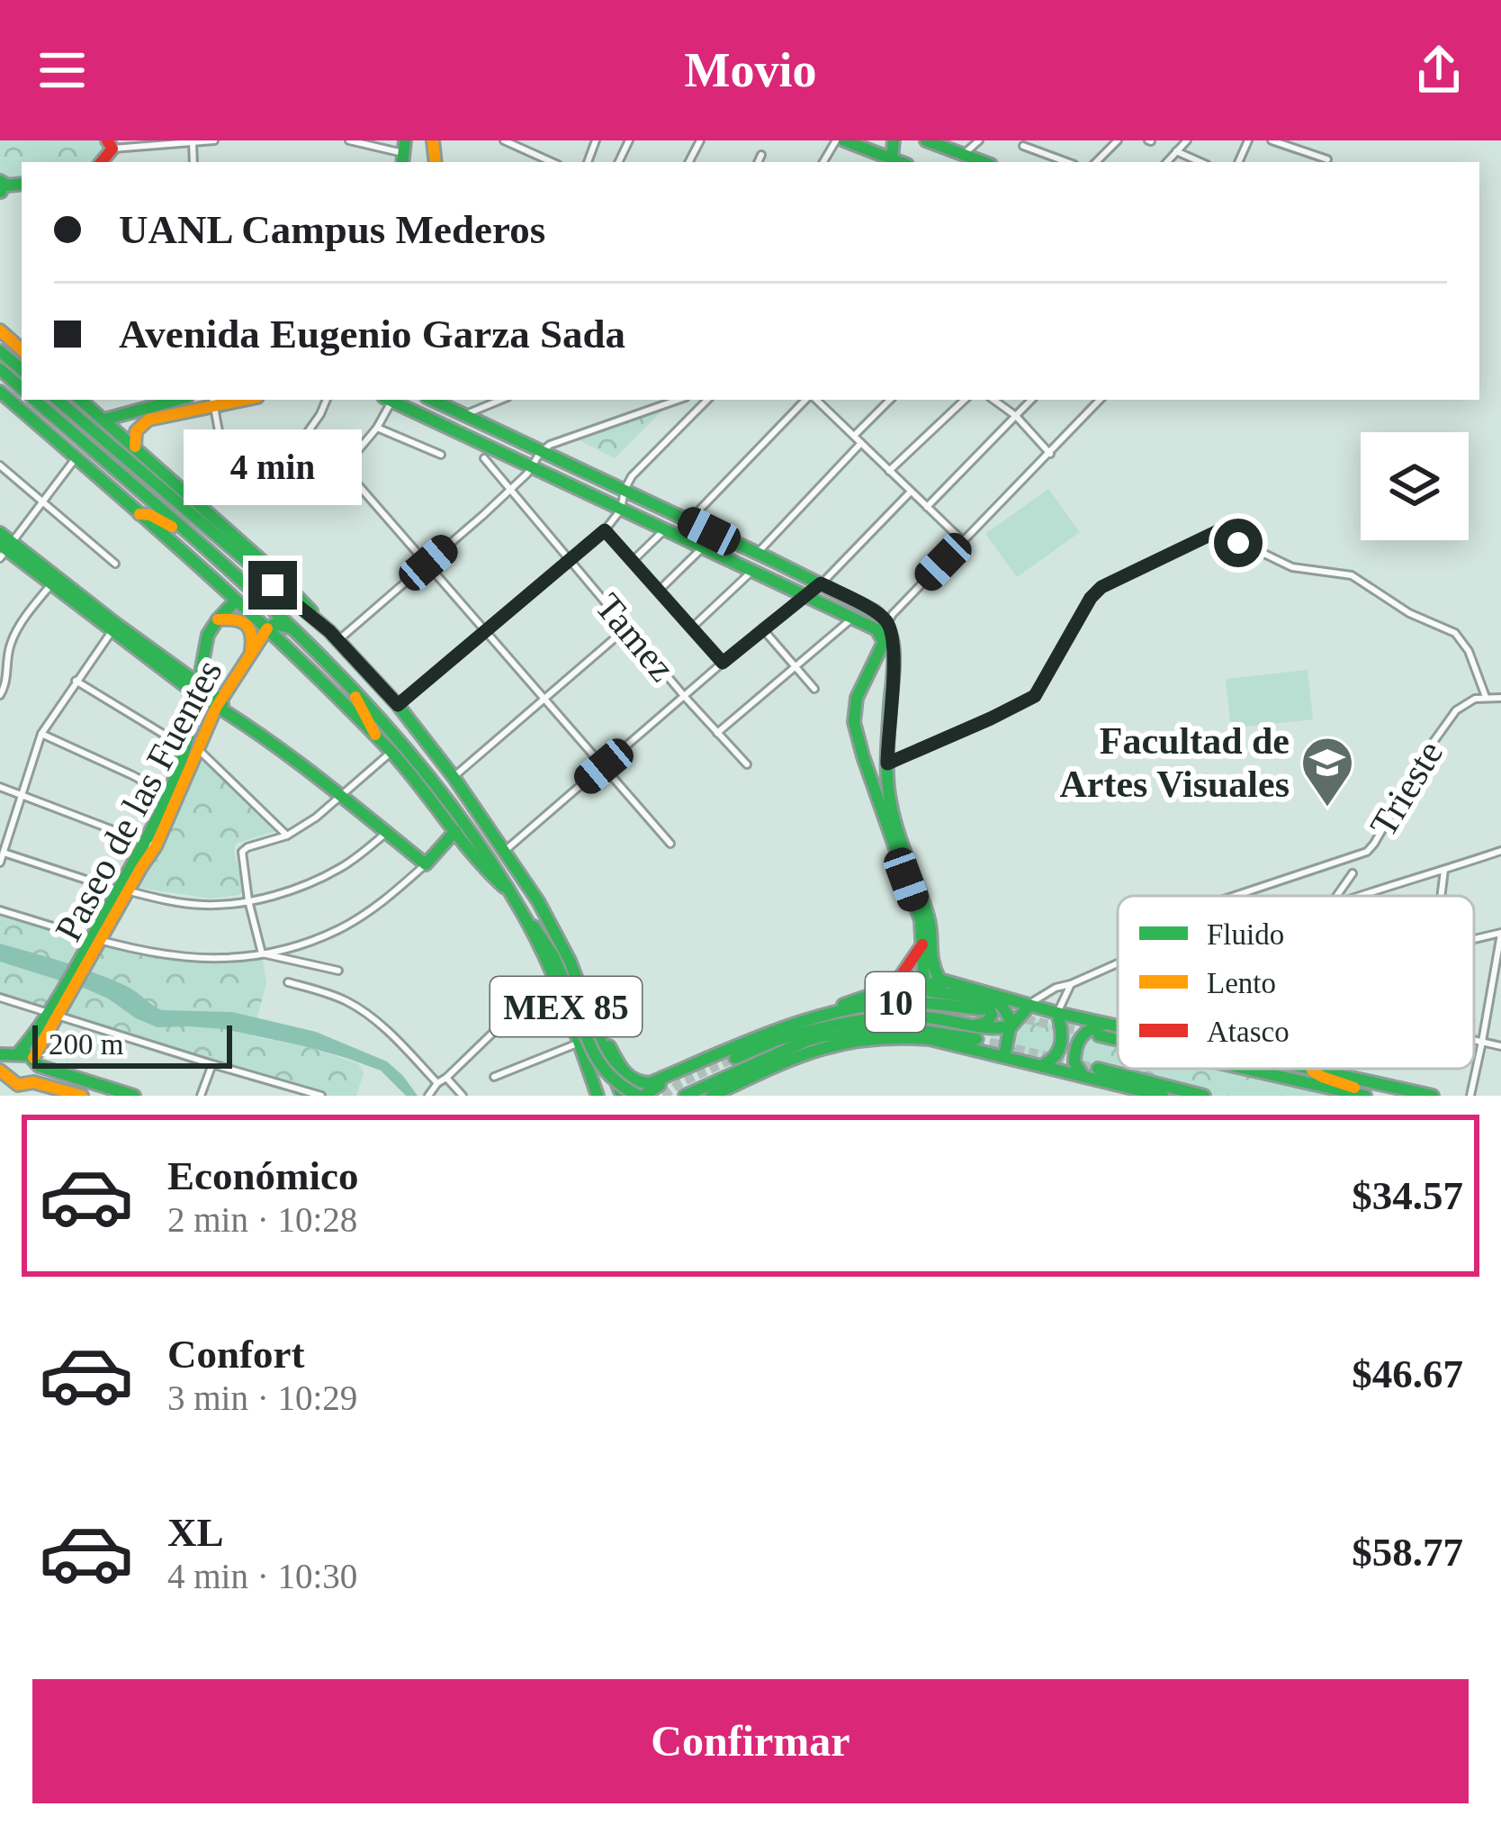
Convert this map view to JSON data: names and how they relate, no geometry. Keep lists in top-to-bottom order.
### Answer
{
  "streets": {
    "main road": ["Paseo de las Fuentes", "10", "MEX 85"],
    "street": ["Tamez", "Trieste"]
  },
  "places": {
    "school or university": ["Facultad de Artes Visuales"]
  },
  "legend": ["Fluido", "Lento", "Atasco"],
  "scale_bar": "200 m",
  "page": {
    "header": "Movio",
    "banner": ["UANL Campus Mederos", "Avenida Eugenio Garza Sada"],
    "bubble": "4 min",
    "scale": "200 m",
    "list": [
      {
        "name": "Económico",
        "note": "2 min · 10:28",
        "value": "$34.57"
      },
      {
        "name": "Confort",
        "note": "3 min · 10:29",
        "value": "$46.67"
      },
      {
        "name": "XL",
        "note": "4 min · 10:30",
        "value": "$58.77"
      }
    ],
    "buttons": "Confirmar"
  }
}
